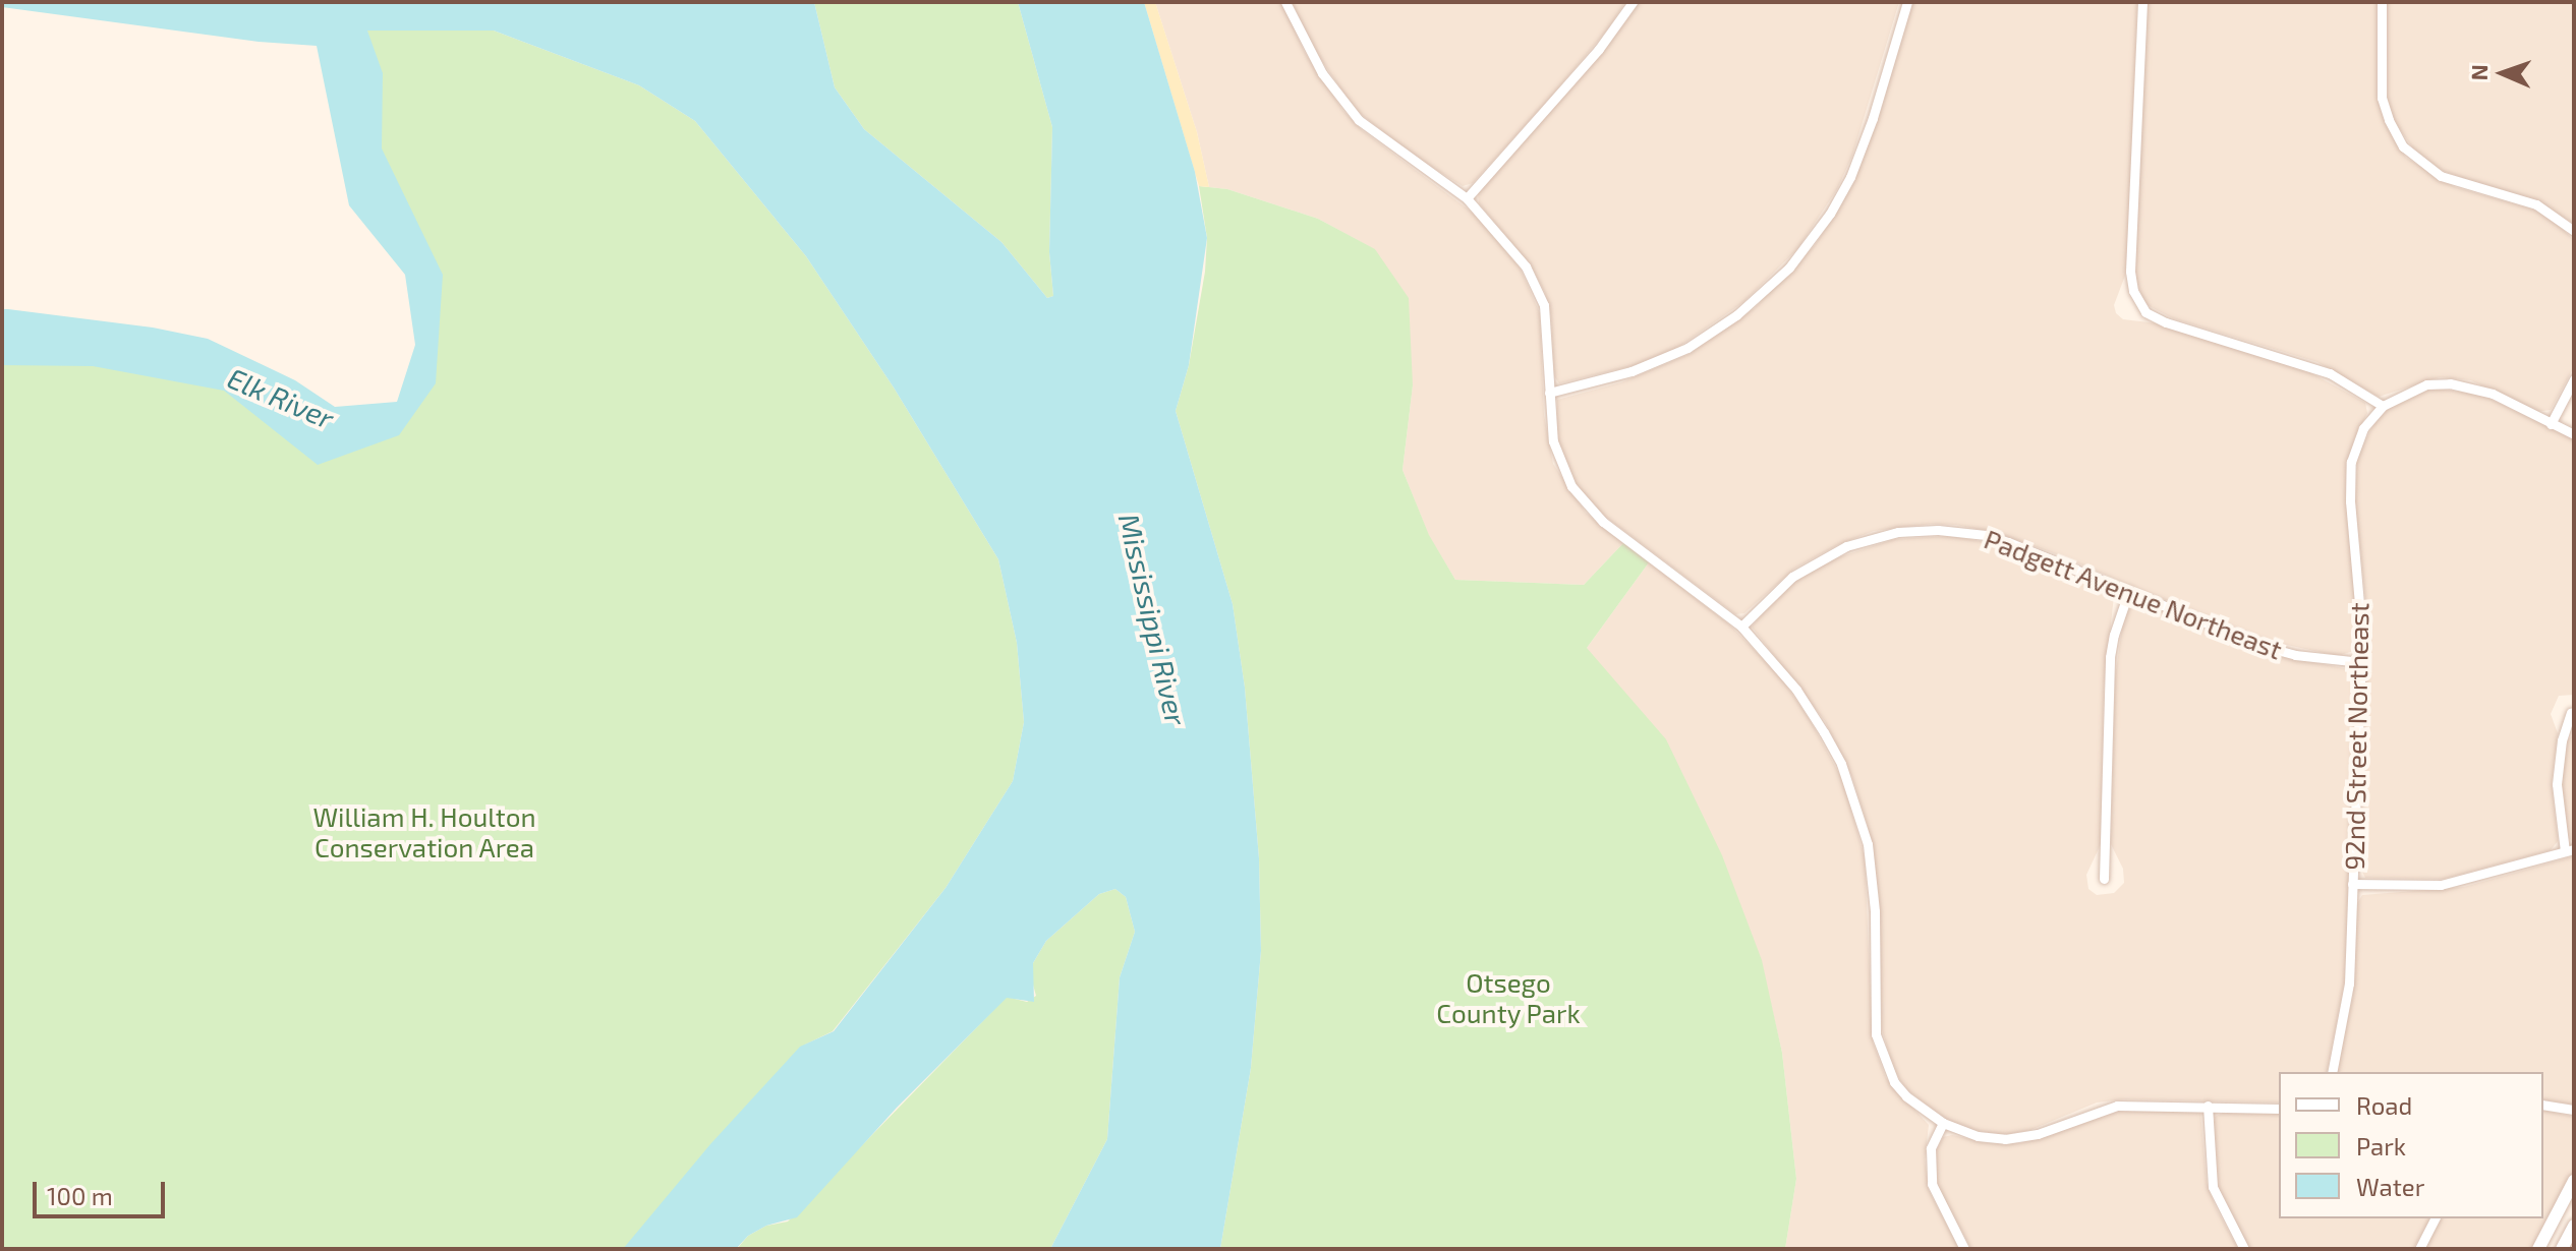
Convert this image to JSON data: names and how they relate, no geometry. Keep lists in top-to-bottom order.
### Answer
{
  "streets": {
    "street": ["Padgett Avenue Northeast", "92nd Street Northeast"]
  },
  "crossings": [
    ["Padgett Avenue Northeast", "92nd Street Northeast"]
  ],
  "water": ["Elk River", "Mississippi River"],
  "parks": ["William H. Houlton Conservation Area", "Otsego County Park"],
  "legend": ["Road", "Park", "Water"],
  "scale_bar": "100 m",
  "north": "left"
}
